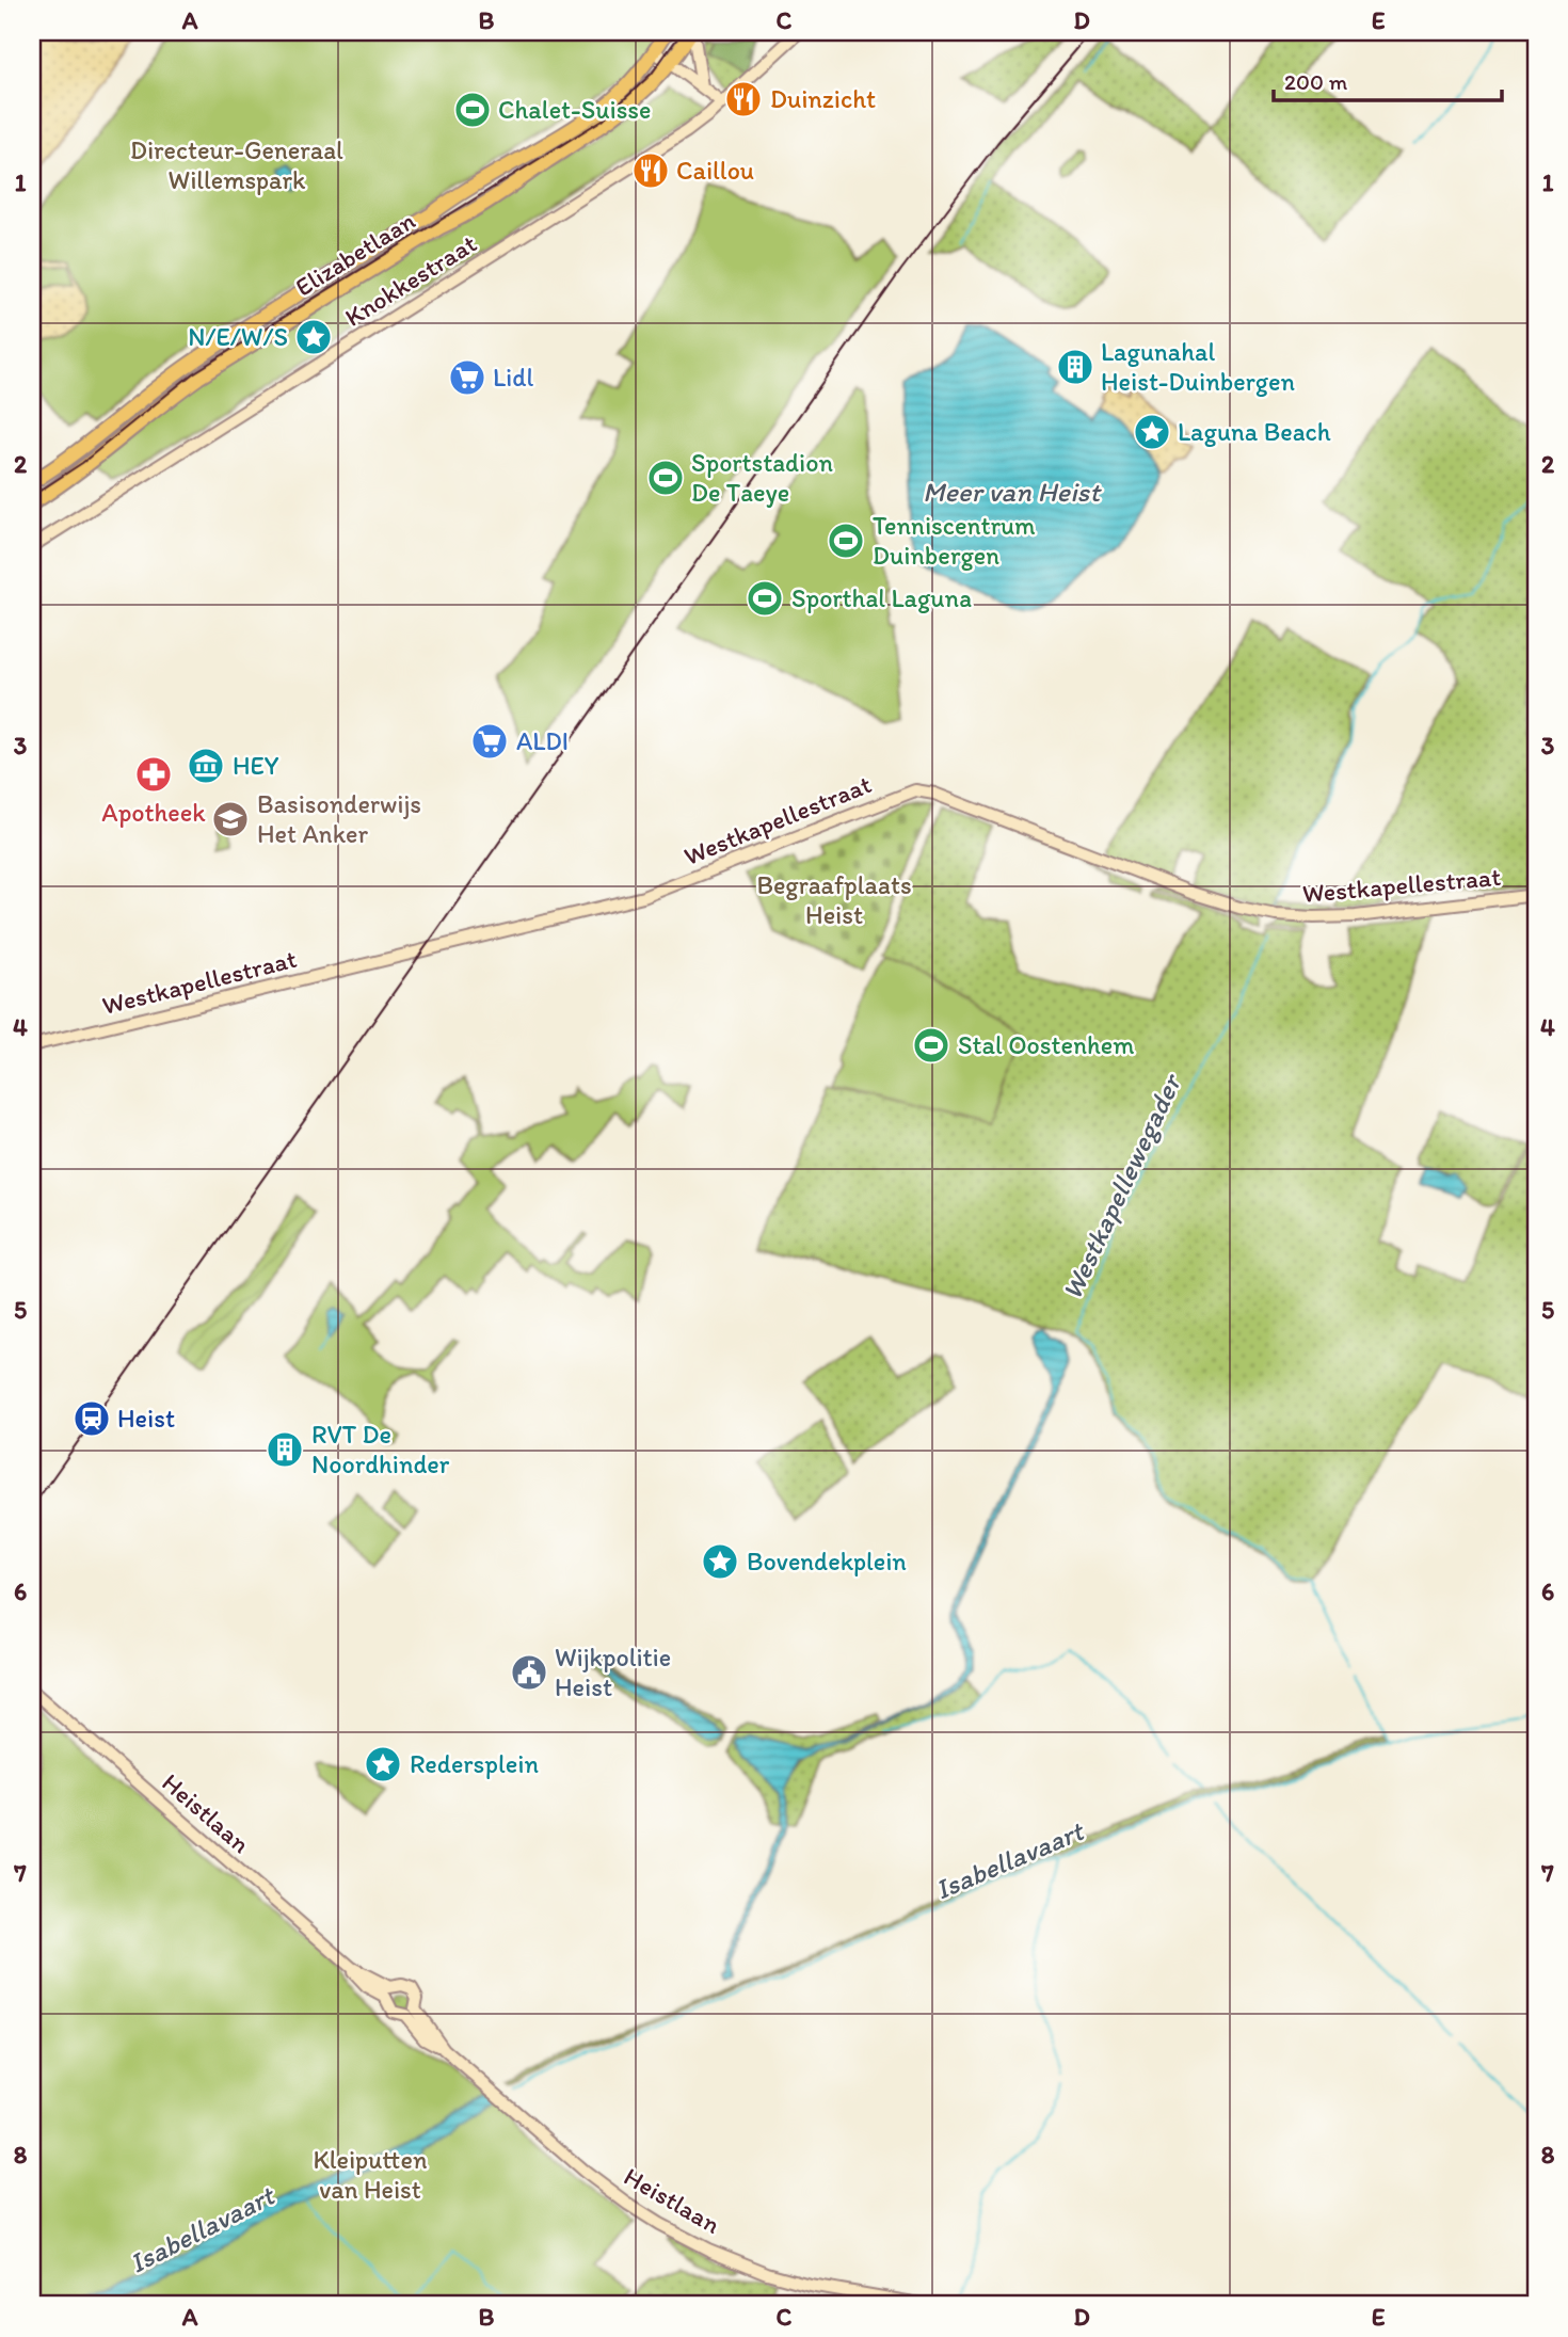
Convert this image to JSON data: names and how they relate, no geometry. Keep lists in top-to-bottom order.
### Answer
{
  "streets": {
    "main road": ["Elizabetlaan"],
    "street": ["Knokkestraat", "Westkapellestraat", "Heistlaan"]
  },
  "water": ["Meer van Heist", "Westkapellewegader", "Isabellavaart"],
  "parks": ["Directeur-Generaal Willemspark", "Begraafplaats Heist", "Kleiputten van Heist"],
  "places": {
    "restaurant": ["Duinzicht", "Caillou"],
    "sports": [
      "Chalet-Suisse",
      "Sportstadion De Taeye",
      "Tenniscentrum Duinbergen",
      "Sporthal Laguna",
      "Stal Oostenhem"
    ],
    "place": [
      "N/E/W/S",
      "Laguna Beach",
      "Bovendekplein",
      "Redersplein"
    ],
    "building": ["Lagunahal Heist-Duinbergen", "RVT De Noordhinder"],
    "supermarket": ["Lidl", "ALDI"],
    "museum": ["HEY"],
    "pharmacy": ["Apotheek"],
    "school or university": ["Basisonderwijs Het Anker"],
    "station": ["Heist"],
    "public building": ["Wijkpolitie Heist"]
  },
  "scale_bar": "200 m",
  "grid": {
    "columns": [
      "A",
      "B",
      "C",
      "D",
      "E"
    ],
    "rows": [
      "1",
      "2",
      "3",
      "4",
      "5",
      "6",
      "7",
      "8"
    ]
  }
}
